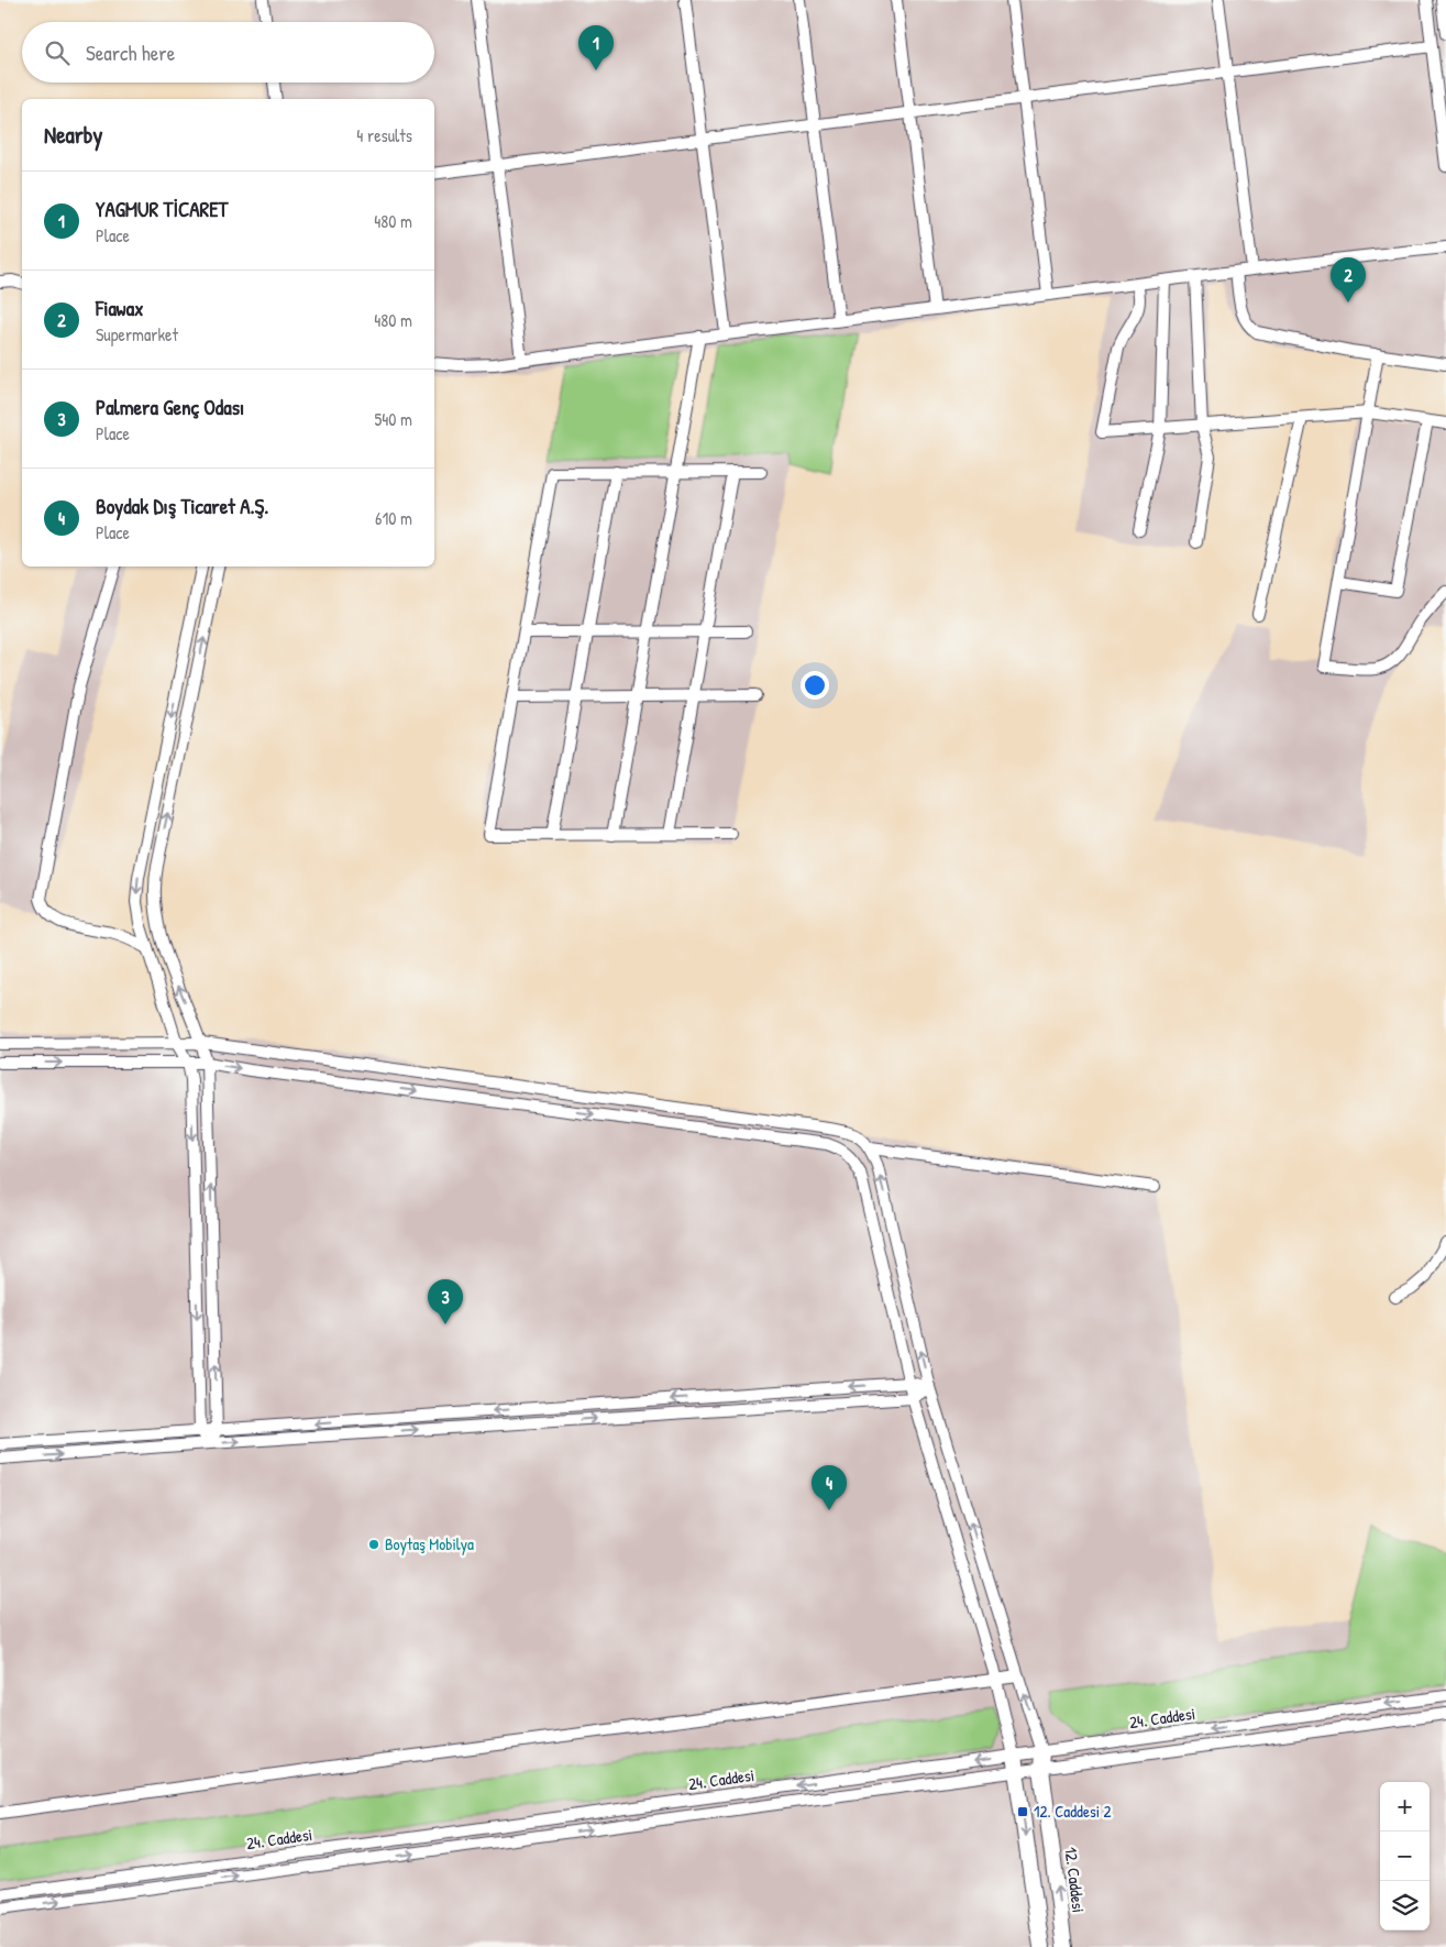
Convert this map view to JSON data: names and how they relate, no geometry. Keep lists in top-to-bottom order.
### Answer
{
  "streets": {
    "main road": ["12. Caddesi"],
    "street": ["24. Caddesi"]
  },
  "crossings": [
    ["24. Caddesi", "12. Caddesi"]
  ],
  "places": {
    "other": ["Boytaş Mobilya"],
    "transit": ["12. Caddesi 2"]
  },
  "page": {
    "search": "Search here",
    "pins": [
      "1",
      "2",
      "3",
      "4"
    ],
    "heading": ["Nearby", "4 results"],
    "list": [
      {
        "mark": "1",
        "name": "YAGMUR TİCARET",
        "note": "Place",
        "value": "480 m"
      },
      {
        "mark": "2",
        "name": "Fiawax",
        "note": "Supermarket",
        "value": "480 m"
      },
      {
        "mark": "3",
        "name": "Palmera Genç Odası",
        "note": "Place",
        "value": "540 m"
      },
      {
        "mark": "4",
        "name": "Boydak Dış Ticaret A.Ş.",
        "note": "Place",
        "value": "610 m"
      }
    ],
    "map_buttons": ["+", "−"]
  }
}
